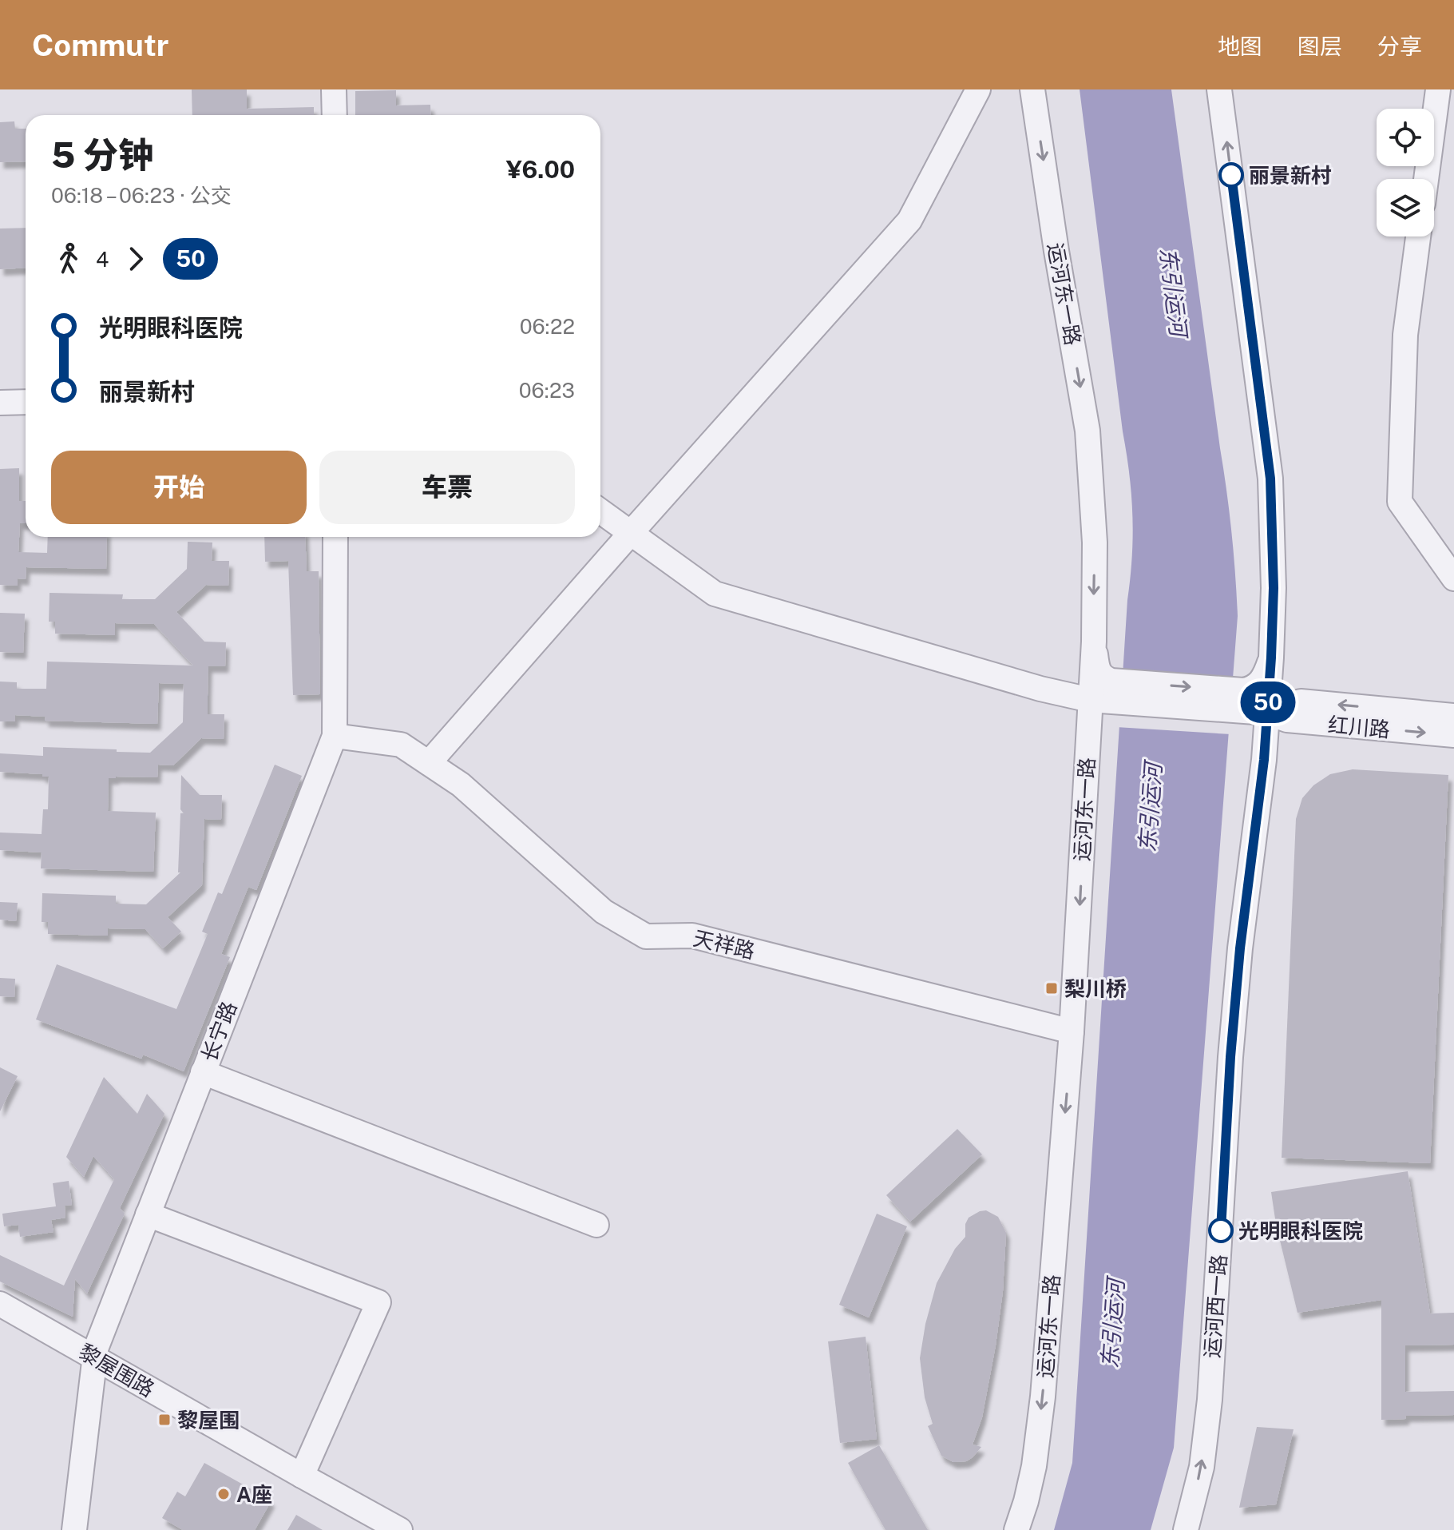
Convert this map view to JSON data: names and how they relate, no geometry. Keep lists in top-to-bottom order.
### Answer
{
  "streets": {
    "street": [
      "运河东一路",
      "红川路",
      "天祥路",
      "长宁路",
      "运河西一路",
      "黎屋围路"
    ]
  },
  "crossings": [
    ["运河东一路", "红川路"],
    ["运河东一路", "天祥路"],
    ["红川路", "运河西一路"],
    ["天祥路", "长宁路"],
    ["长宁路", "黎屋围路"]
  ],
  "one_way": ["运河东一路"],
  "water": ["东引运河"],
  "places": {
    "other": ["丽景新村", "光明眼科医院", "A座"],
    "transit": ["梨川桥", "黎屋围"]
  },
  "lines": ["bus line 50"],
  "page": {
    "header": "Commutr",
    "nav": ["地图", "图层", "分享"],
    "on_map": "50",
    "heading": ["5 分钟", "06:18 – 06:23 · 公交", "¥6.00"],
    "legs": ["4", "50"],
    "list": [
      {
        "name": "光明眼科医院",
        "value": "06:22"
      },
      {
        "name": "丽景新村",
        "value": "06:23"
      }
    ],
    "buttons": ["开始", "车票"]
  }
}
